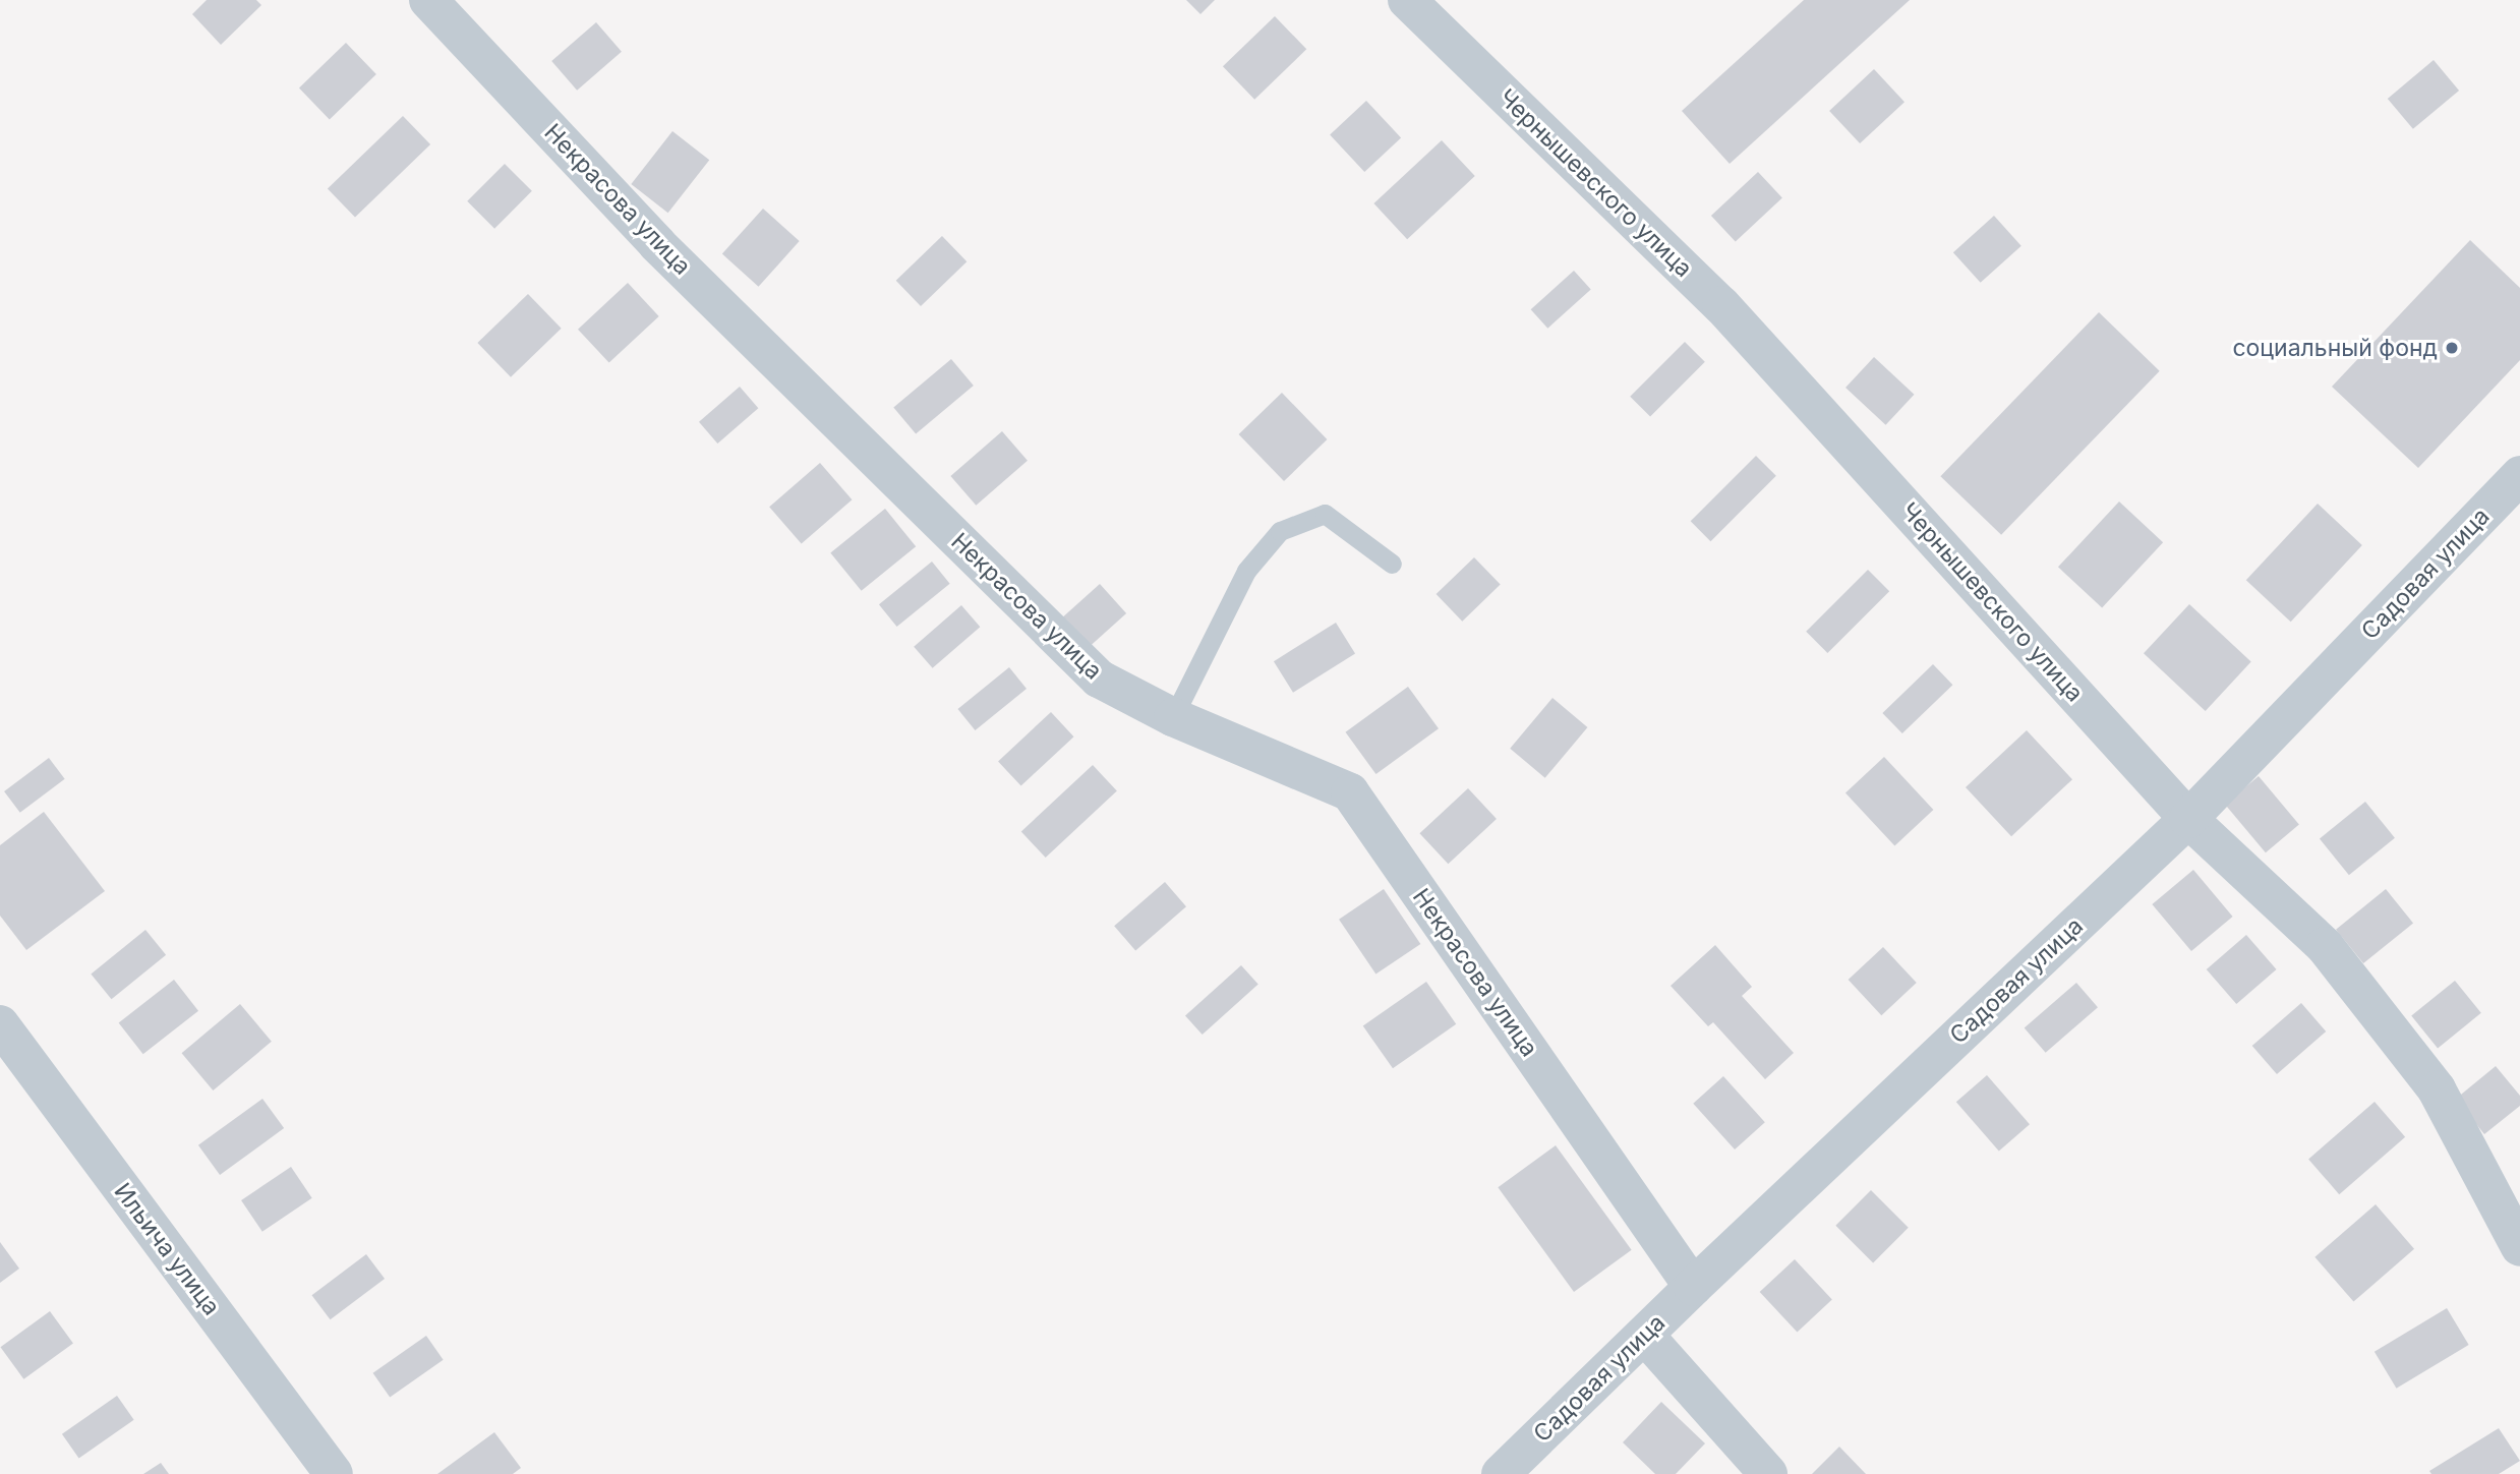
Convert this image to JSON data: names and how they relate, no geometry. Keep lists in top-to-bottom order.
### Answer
{
  "streets": {
    "street": [
      "Чернышевского улица",
      "Некрасова улица",
      "Садовая улица",
      "Ильича улица"
    ]
  },
  "crossings": [
    ["Чернышевского улица", "Садовая улица"],
    ["Некрасова улица", "Садовая улица"]
  ],
  "places": ["социальный фонд"]
}
